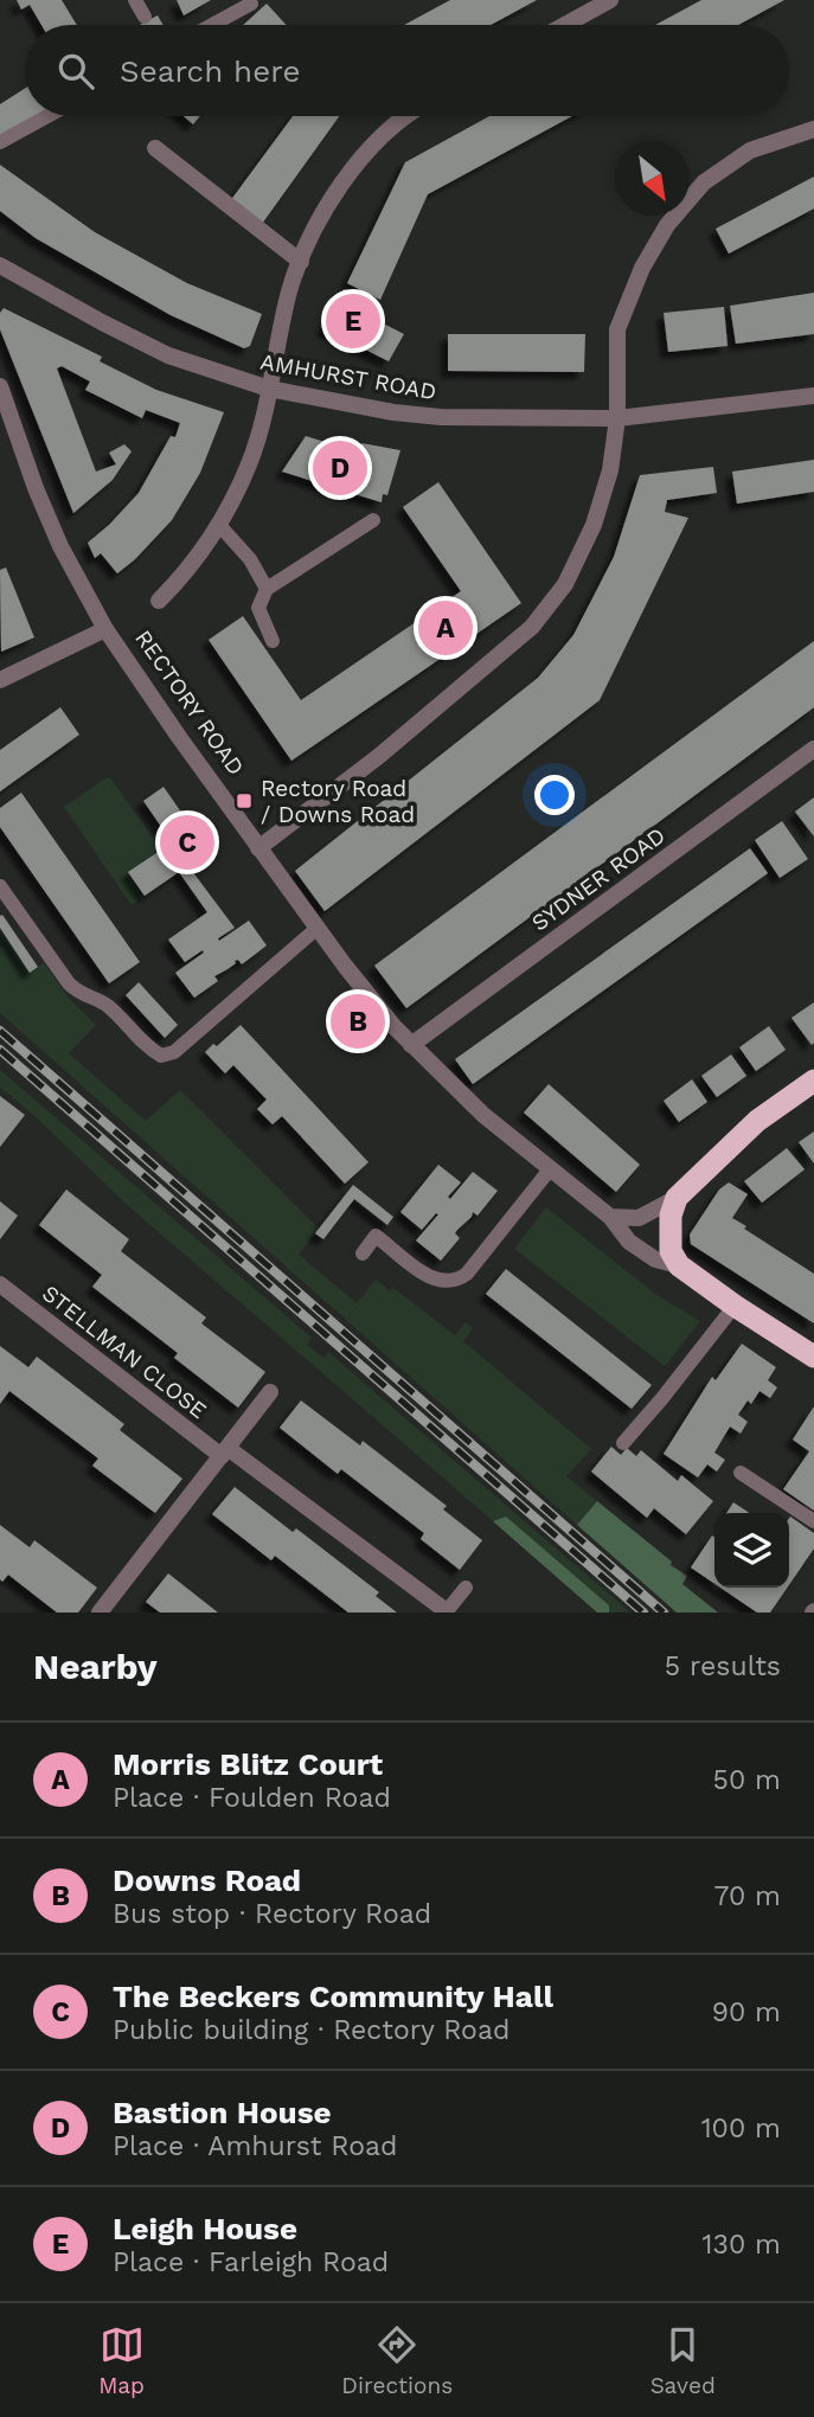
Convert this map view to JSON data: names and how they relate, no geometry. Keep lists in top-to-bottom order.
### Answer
{
  "streets": {
    "highway": ["RECTORY ROAD"],
    "street": ["AMHURST ROAD", "SYDNER ROAD", "STELLMAN CLOSE"]
  },
  "crossings": [
    ["RECTORY ROAD", "SYDNER ROAD"]
  ],
  "places": {
    "transit": ["Rectory Road / Downs Road"]
  },
  "north": "bottom right",
  "page": {
    "search": "Search here",
    "pins": [
      "E",
      "D",
      "A",
      "C",
      "B"
    ],
    "heading": ["Nearby", "5 results"],
    "list": [
      {
        "mark": "A",
        "name": "Morris Blitz Court",
        "note": "Place · Foulden Road",
        "value": "50 m"
      },
      {
        "mark": "B",
        "name": "Downs Road",
        "note": "Bus stop · Rectory Road",
        "value": "70 m"
      },
      {
        "mark": "C",
        "name": "The Beckers Community Hall",
        "note": "Public building · Rectory Road",
        "value": "90 m"
      },
      {
        "mark": "D",
        "name": "Bastion House",
        "note": "Place · Amhurst Road",
        "value": "100 m"
      },
      {
        "mark": "E",
        "name": "Leigh House",
        "note": "Place · Farleigh Road",
        "value": "130 m"
      }
    ],
    "nav": ["Map", "Directions", "Saved"]
  }
}
